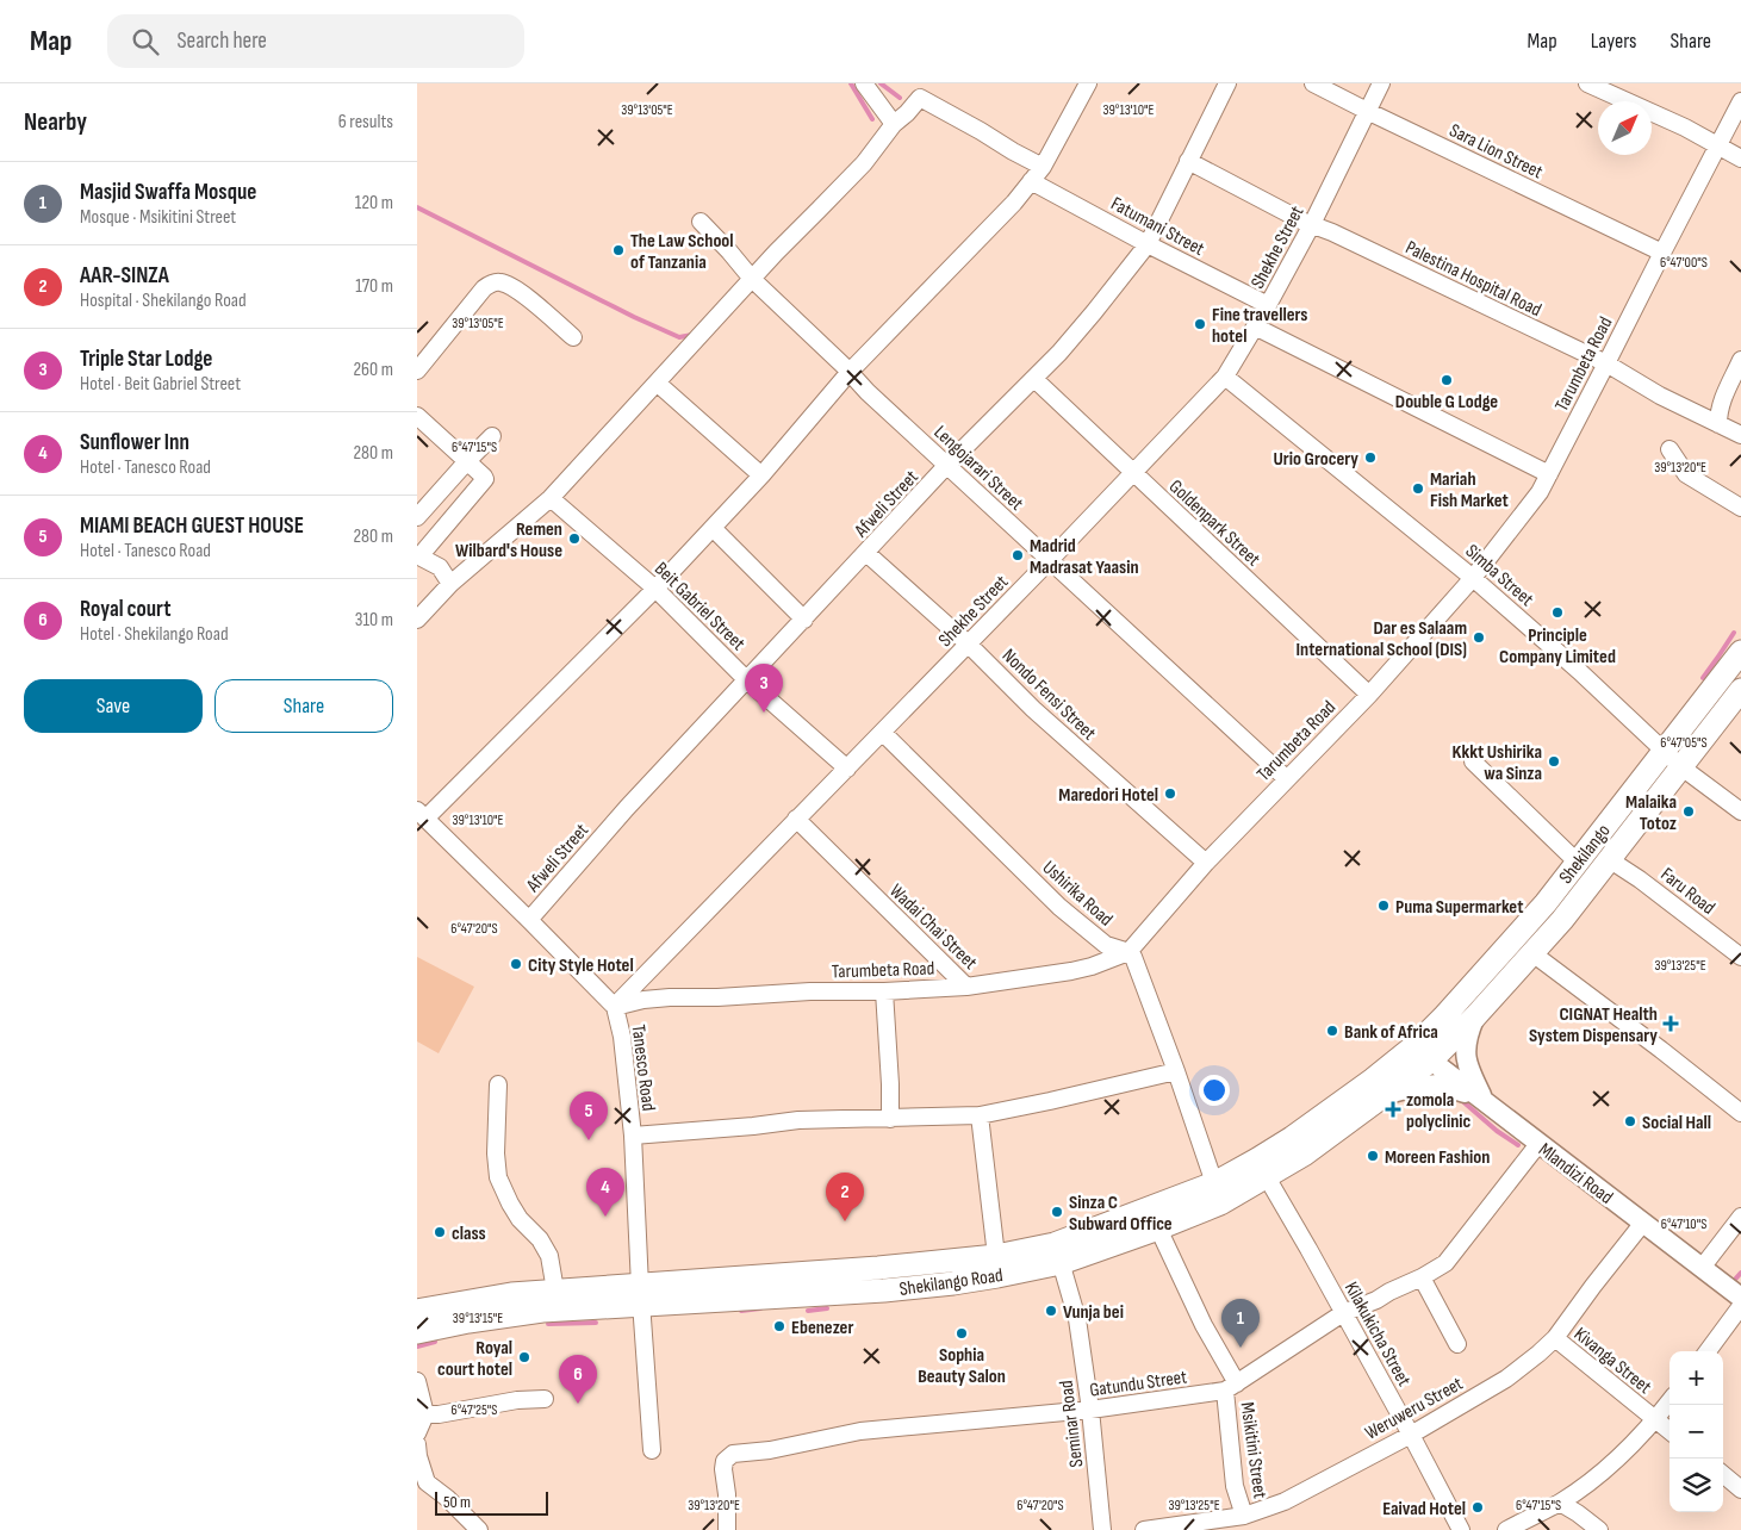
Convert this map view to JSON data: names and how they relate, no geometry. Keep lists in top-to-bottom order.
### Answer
{
  "streets": {
    "main road": ["Shekilango", "Shekilango Road"],
    "street": [
      "Sara Lion Street",
      "Fatumani Street",
      "Shekhe Street",
      "Palestina Hospital Road",
      "Tarumbeta Road",
      "Lengojarari Street",
      "Afweli Street",
      "Goldenpark Street",
      "Simba Street",
      "Beit Gabriel Street",
      "Nondo Fensi Street",
      "Faru Road",
      "Ushirika Road",
      "Wadai Chai Street",
      "Tanesco Road",
      "Mlandizi Road",
      "Kilakukicha Street",
      "Kivanga Street",
      "Gatundu Street",
      "Weruweru Street",
      "Seminar Road",
      "Msikitini Street"
    ]
  },
  "crossings": [
    ["Sara Lion Street", "Shekhe Street"],
    ["Sara Lion Street", "Tarumbeta Road"],
    ["Fatumani Street", "Shekhe Street"],
    ["Fatumani Street", "Afweli Street"],
    ["Shekhe Street", "Palestina Hospital Road"],
    ["Shekhe Street", "Tarumbeta Road"],
    ["Shekhe Street", "Lengojarari Street"],
    ["Shekhe Street", "Goldenpark Street"],
    ["Shekhe Street", "Simba Street"],
    ["Shekhe Street", "Beit Gabriel Street"],
    ["Shekhe Street", "Nondo Fensi Street"],
    ["Shekhe Street", "Ushirika Road"],
    ["Shekhe Street", "Wadai Chai Street"],
    ["Shekhe Street", "Tanesco Road"],
    ["Palestina Hospital Road", "Tarumbeta Road"],
    ["Palestina Hospital Road", "Afweli Street"],
    ["Tarumbeta Road", "Lengojarari Street"],
    ["Tarumbeta Road", "Goldenpark Street"],
    ["Tarumbeta Road", "Simba Street"],
    ["Tarumbeta Road", "Nondo Fensi Street"],
    ["Tarumbeta Road", "Ushirika Road"],
    ["Tarumbeta Road", "Wadai Chai Street"],
    ["Tarumbeta Road", "Tanesco Road"],
    ["Lengojarari Street", "Afweli Street"],
    ["Afweli Street", "Goldenpark Street"],
    ["Afweli Street", "Beit Gabriel Street"],
    ["Afweli Street", "Nondo Fensi Street"],
    ["Afweli Street", "Tanesco Road"],
    ["Simba Street", "Shekilango"],
    ["Shekilango", "Faru Road"],
    ["Shekilango", "Mlandizi Road"],
    ["Shekilango", "Shekilango Road"],
    ["Tanesco Road", "Shekilango Road"],
    ["Mlandizi Road", "Shekilango Road"],
    ["Mlandizi Road", "Gatundu Street"],
    ["Mlandizi Road", "Weruweru Street"],
    ["Shekilango Road", "Kilakukicha Street"],
    ["Shekilango Road", "Seminar Road"],
    ["Shekilango Road", "Msikitini Street"],
    ["Kilakukicha Street", "Gatundu Street"],
    ["Kilakukicha Street", "Weruweru Street"],
    ["Kivanga Street", "Weruweru Street"],
    ["Gatundu Street", "Seminar Road"],
    ["Gatundu Street", "Msikitini Street"],
    ["Weruweru Street", "Msikitini Street"]
  ],
  "places": {
    "other": [
      "The Law School of Tanzania",
      "Fine travellers hotel",
      "Double G Lodge",
      "Urio Grocery",
      "Mariah Fish Market",
      "Remen Wilbard's House",
      "Madrid Madrasat Yaasin",
      "Principle Company Limited",
      "Dar es Salaam International School (DIS)",
      "Kkkt Ushirika wa Sinza",
      "Maredori Hotel",
      "Malaika Totoz",
      "Puma Supermarket",
      "City Style Hotel",
      "Bank of Africa",
      "Social Hall",
      "Moreen Fashion",
      "Sinza C Subward Office",
      "class",
      "Vunja bei",
      "Ebenezer",
      "Sophia Beauty Salon",
      "Royal court hotel",
      "Eaivad Hotel"
    ],
    "health": ["CIGNAT Health System Dispensary", "zomola polyclinic"]
  },
  "scale_bar": "50 m",
  "north": "top right",
  "page": {
    "header": "Map",
    "search": "Search here",
    "nav": ["Map", "Layers", "Share"],
    "heading": ["Nearby", "6 results"],
    "list": [
      {
        "mark": "1",
        "name": "Masjid Swaffa Mosque",
        "note": "Mosque · Msikitini Street",
        "value": "120 m"
      },
      {
        "mark": "2",
        "name": "AAR-SINZA",
        "note": "Hospital · Shekilango Road",
        "value": "170 m"
      },
      {
        "mark": "3",
        "name": "Triple Star Lodge",
        "note": "Hotel · Beit Gabriel Street",
        "value": "260 m"
      },
      {
        "mark": "4",
        "name": "Sunflower Inn",
        "note": "Hotel · Tanesco Road",
        "value": "280 m"
      },
      {
        "mark": "5",
        "name": "MIAMI BEACH GUEST HOUSE",
        "note": "Hotel · Tanesco Road",
        "value": "280 m"
      },
      {
        "mark": "6",
        "name": "Royal court",
        "note": "Hotel · Shekilango Road",
        "value": "310 m"
      }
    ],
    "buttons": ["Save", "Share"],
    "pins": [
      "3",
      "5",
      "4",
      "2",
      "1",
      "6"
    ],
    "map_buttons": ["+", "−"],
    "scale": "50 m"
  },
  "coordinates": [
    "39°13'05\"E",
    "39°13'10\"E",
    "6°47'00\"S",
    "6°47'15\"S",
    "39°13'20\"E",
    "6°47'05\"S",
    "6°47'20\"S",
    "39°13'25\"E",
    "6°47'10\"S",
    "39°13'15\"E",
    "6°47'25\"S"
  ]
}
